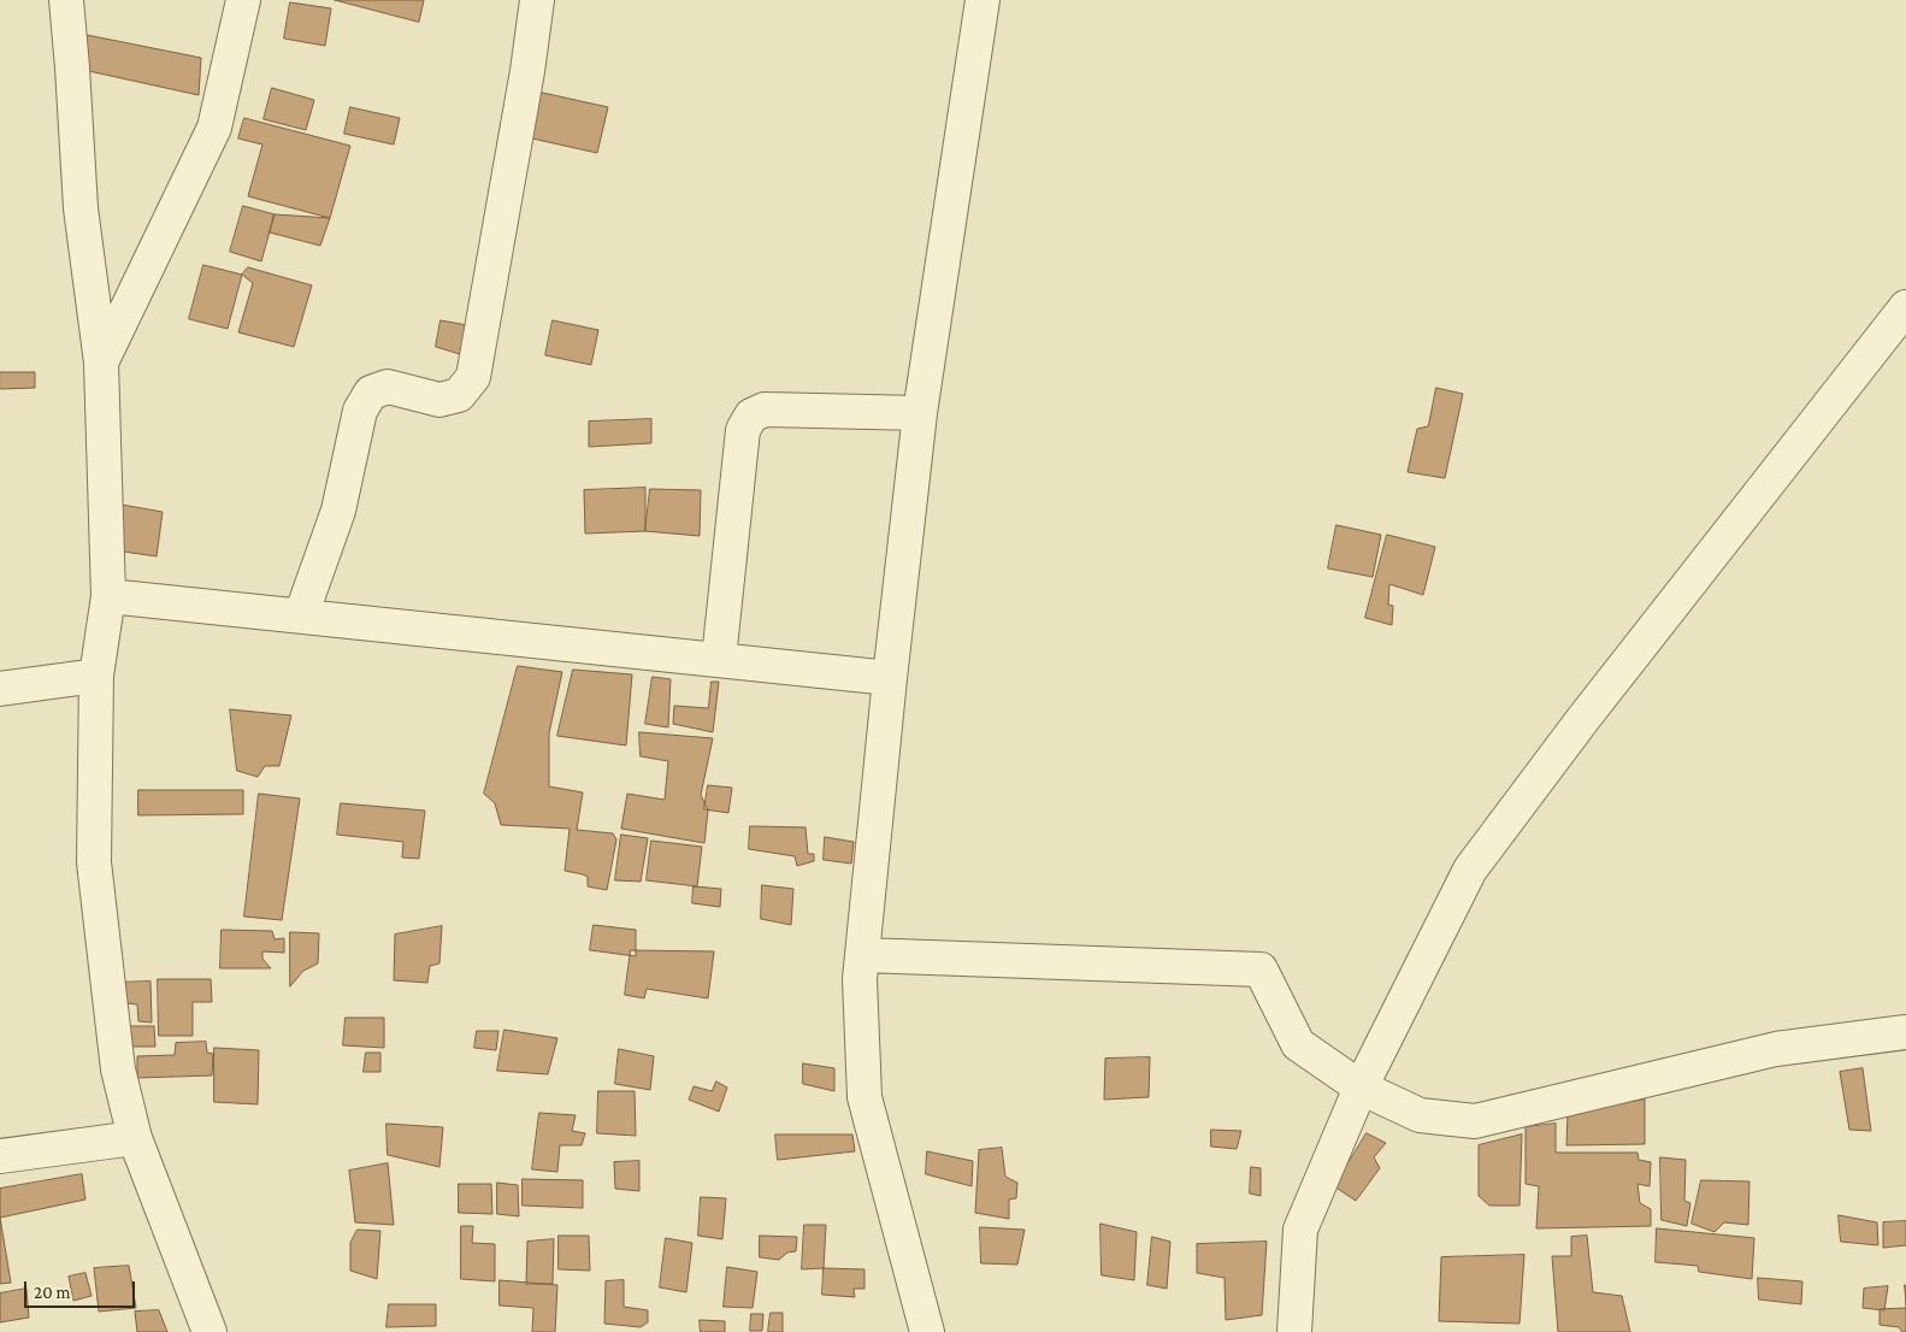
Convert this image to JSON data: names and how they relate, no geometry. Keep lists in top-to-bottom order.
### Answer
{
  "scale_bar": "20 m"
}
